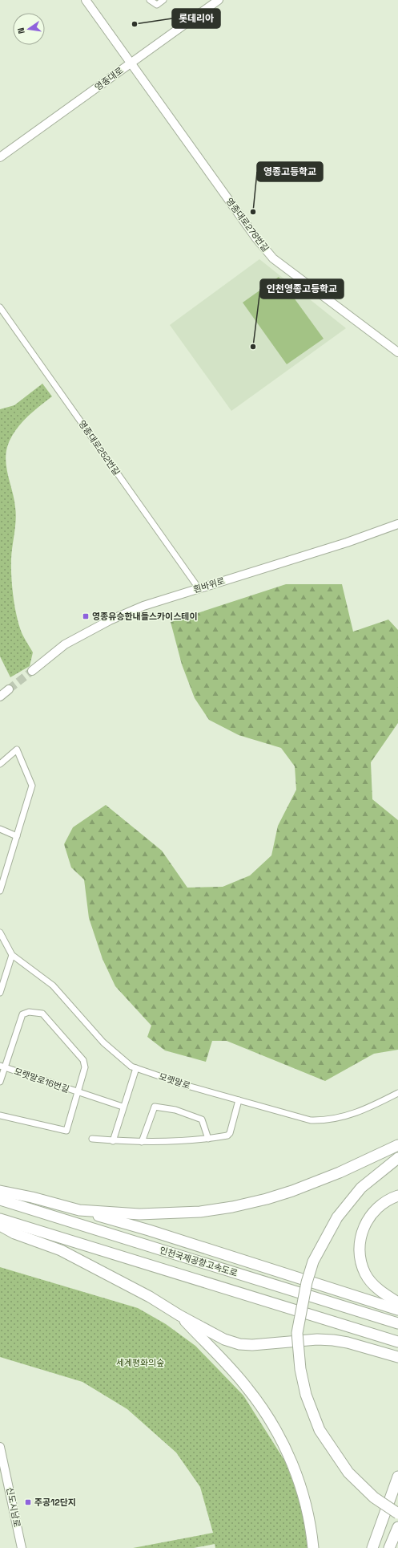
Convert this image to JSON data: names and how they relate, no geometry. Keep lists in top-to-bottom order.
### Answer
{
  "streets": {
    "highway": ["인천국제공항고속도로"],
    "street": [
      "영종대로",
      "영종대로278번길",
      "영종대로252번길",
      "흰바위로",
      "모랫말로16번길",
      "모랫말로",
      "신도시남로"
    ]
  },
  "crossings": [
    ["영종대로", "영종대로278번길"],
    ["영종대로252번길", "흰바위로"]
  ],
  "parks": ["세계평화의숲"],
  "places": {
    "other": ["롯데리아", "영종고등학교", "인천영종고등학교"],
    "transit": ["영종유승한내들스카이스테이", "주공12단지"]
  },
  "north": "left"
}
